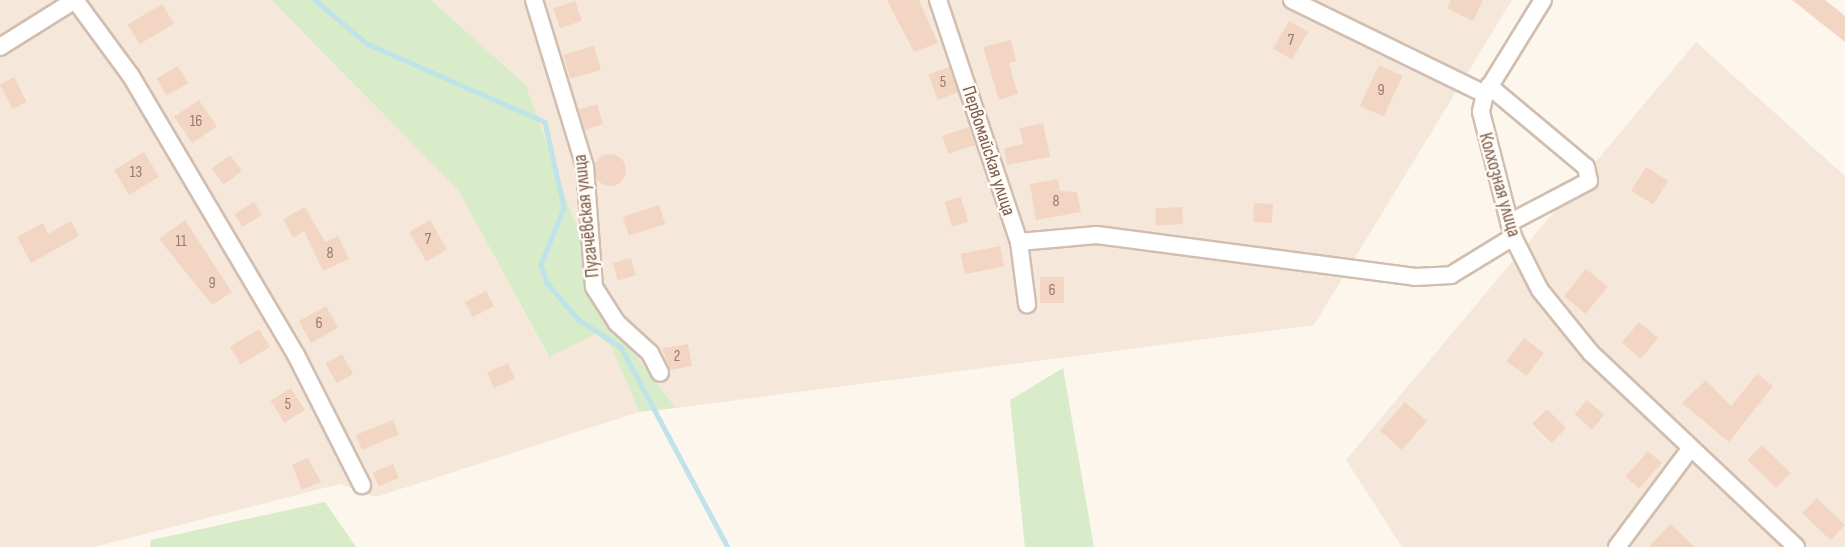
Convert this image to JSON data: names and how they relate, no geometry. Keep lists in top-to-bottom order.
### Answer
{
  "streets": {
    "street": ["Первомайская улица", "Колхозная улица", "Пугачёвская улица"]
  },
  "house_numbers": [
    "7",
    "5",
    "9",
    "16",
    "13",
    "8",
    "7",
    "11",
    "8",
    "9",
    "6",
    "6",
    "2",
    "5"
  ]
}
